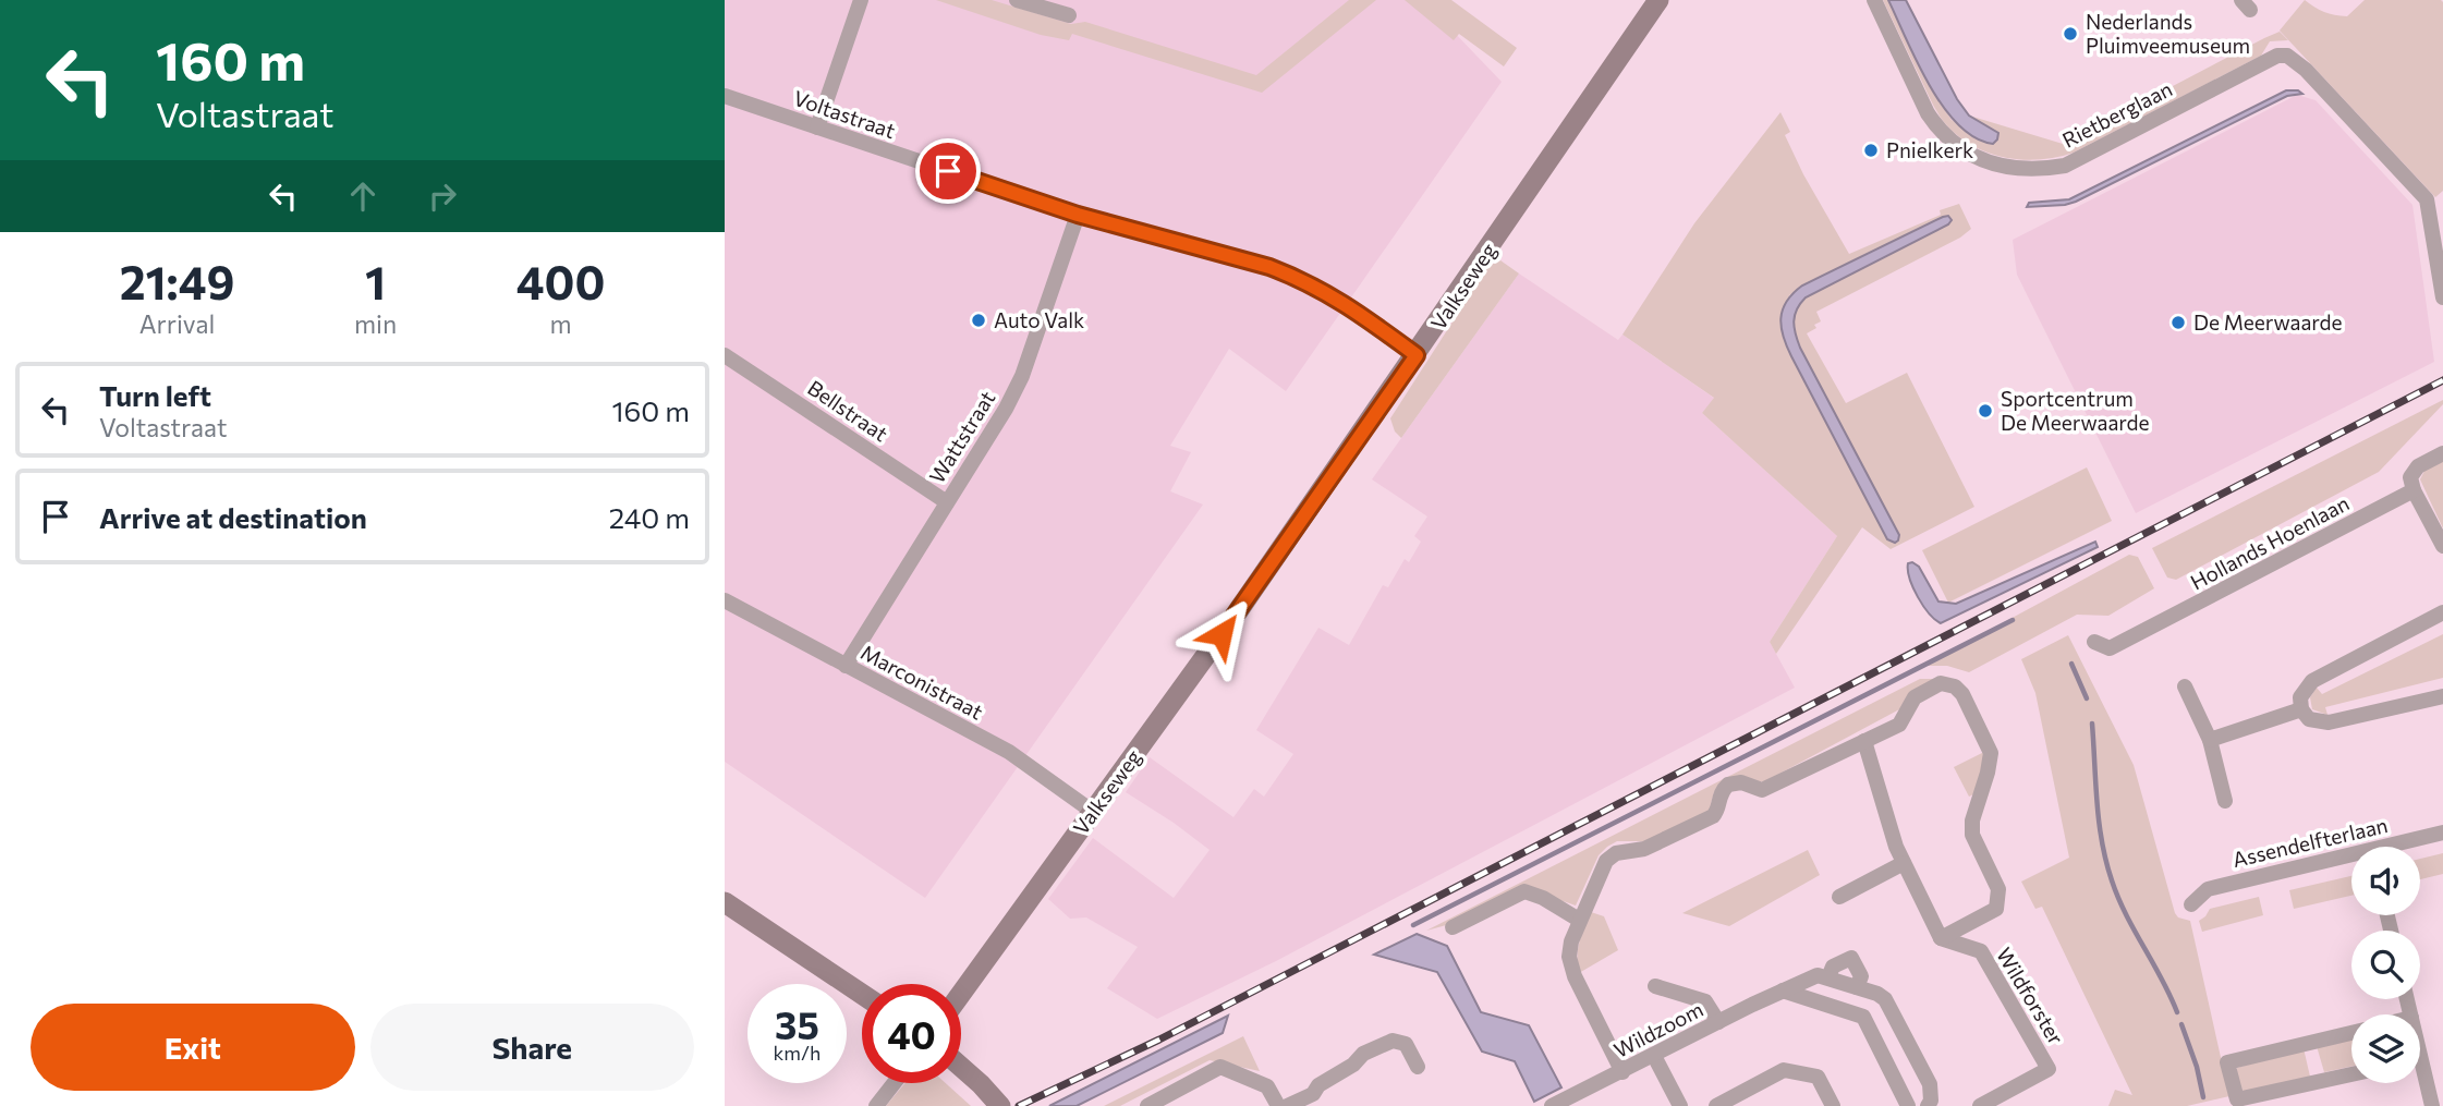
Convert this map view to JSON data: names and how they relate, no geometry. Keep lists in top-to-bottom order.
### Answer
{
  "streets": {
    "street": [
      "Voltastraat",
      "Rietberglaan",
      "Valkseweg",
      "Bellstraat",
      "Wattstraat",
      "Hollands Hoenlaan",
      "Marconistraat",
      "Assendelfterlaan",
      "Wildforster",
      "Wildzoom"
    ]
  },
  "crossings": [
    ["Voltastraat", "Valkseweg"],
    ["Voltastraat", "Wattstraat"],
    ["Valkseweg", "Marconistraat"],
    ["Bellstraat", "Wattstraat"],
    ["Wattstraat", "Marconistraat"]
  ],
  "places": [
    "Nederlands Pluimveemuseum",
    "Pnielkerk",
    "Auto Valk",
    "De Meerwaarde",
    "Sportcentrum De Meerwaarde"
  ],
  "page": {
    "turn": ["160 m", "Voltastraat"],
    "eta": [
      "21:49",
      "Arrival",
      "1",
      "min",
      "400",
      "m"
    ],
    "list": [
      {
        "name": "Turn left",
        "note": "Voltastraat",
        "value": "160 m"
      },
      {
        "name": "Arrive at destination",
        "value": "240 m"
      }
    ],
    "speed": "35 km/h",
    "limit": "40",
    "buttons": ["Exit", "Share"]
  }
}
